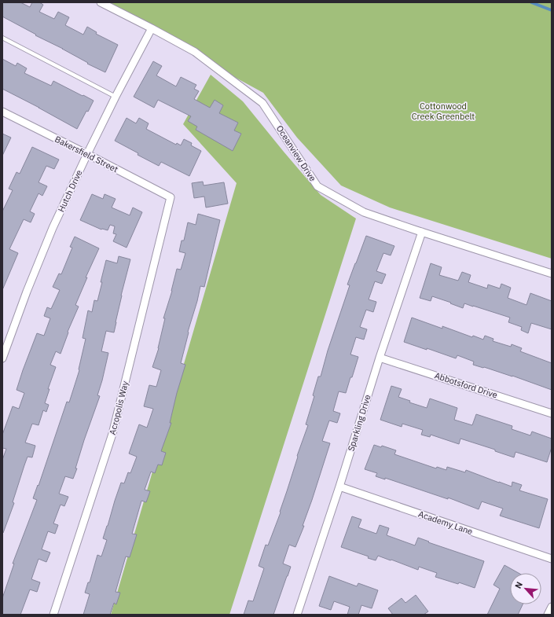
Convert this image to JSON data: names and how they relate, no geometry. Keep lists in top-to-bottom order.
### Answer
{
  "streets": {
    "street": [
      "Oceanview Drive",
      "Bakersfield Street",
      "Hutch Drive",
      "Abbotsford Drive",
      "Acropolis Way",
      "Sparkling Drive",
      "Academy Lane"
    ]
  },
  "crossings": [
    ["Oceanview Drive", "Hutch Drive"],
    ["Oceanview Drive", "Sparkling Drive"],
    ["Bakersfield Street", "Hutch Drive"],
    ["Bakersfield Street", "Acropolis Way"],
    ["Abbotsford Drive", "Sparkling Drive"],
    ["Sparkling Drive", "Academy Lane"]
  ],
  "parks": ["Cottonwood Creek Greenbelt"],
  "north": "top left"
}
